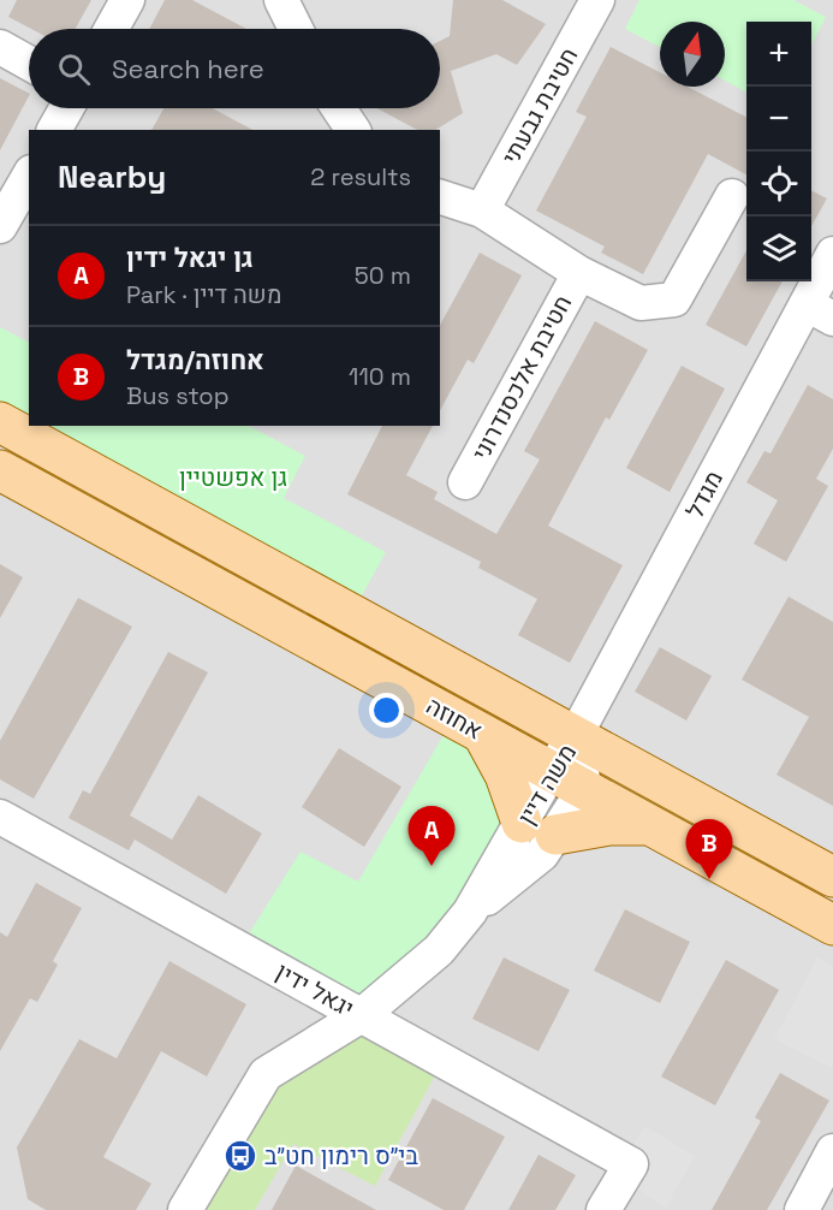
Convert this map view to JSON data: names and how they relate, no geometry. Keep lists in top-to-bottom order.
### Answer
{
  "streets": {
    "main road": ["אחוזה"],
    "street": [
      "חטיבת גבעתי",
      "חטיבת אלכסנדרוני",
      "מגדל",
      "משה דיין",
      "יגאל ידין"
    ]
  },
  "crossings": [
    ["חטיבת גבעתי", "חטיבת אלכסנדרוני"],
    ["מגדל", "אחוזה"],
    ["מגדל", "משה דיין"],
    ["אחוזה", "משה דיין"],
    ["משה דיין", "יגאל ידין"]
  ],
  "parks": ["גן אפשטיין"],
  "places": {
    "bus stop": ["בי״ס רימון חט״ב"]
  },
  "north": "top",
  "page": {
    "map_buttons": ["+", "−"],
    "search": "Search here",
    "heading": ["Nearby", "2 results"],
    "list": [
      {
        "mark": "A",
        "name": "גן יגאל ידין",
        "note": "Park · משה דיין",
        "value": "50 m"
      },
      {
        "mark": "B",
        "name": "אחוזה/מגדל",
        "note": "Bus stop",
        "value": "110 m"
      }
    ],
    "pins": ["A", "B"]
  }
}
